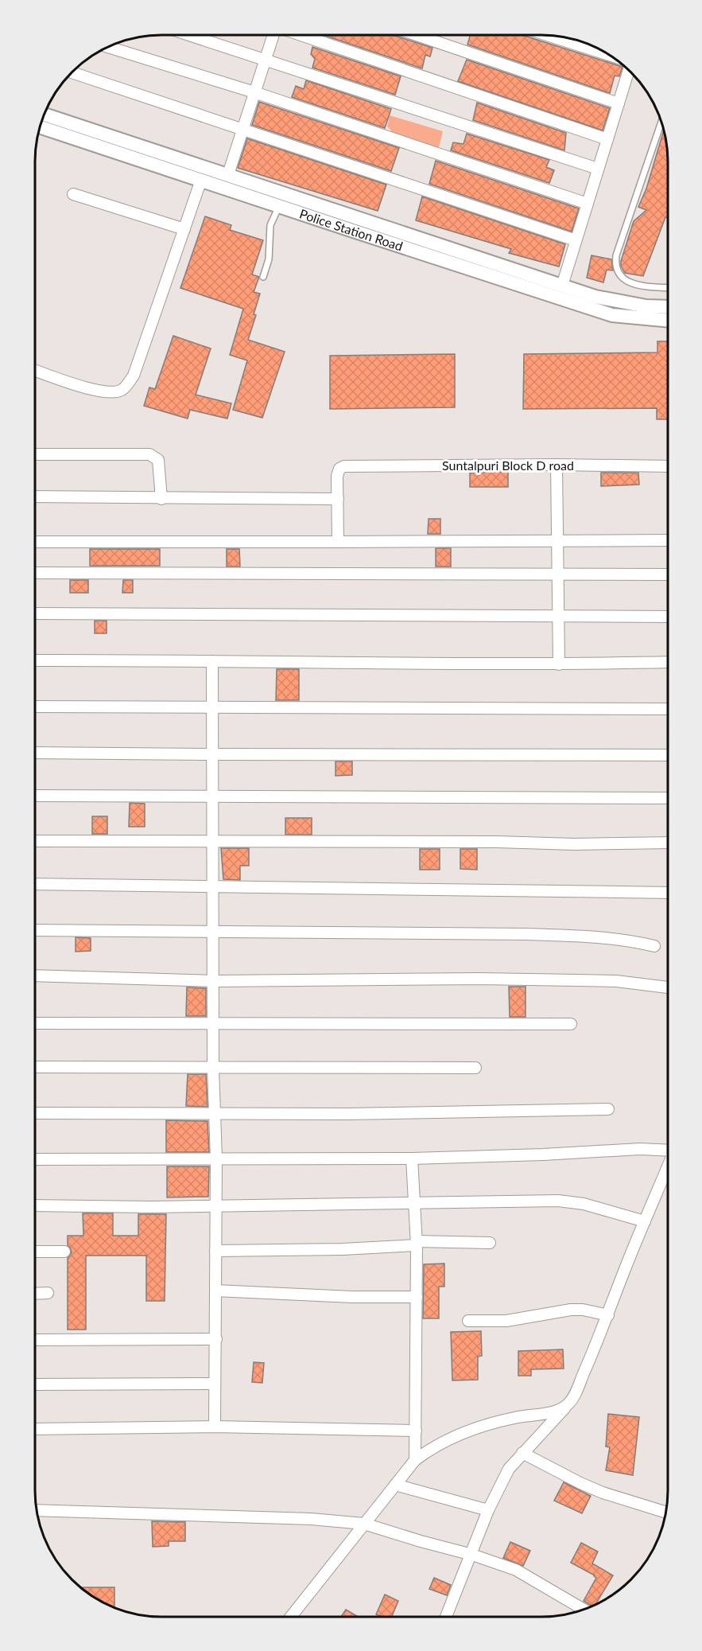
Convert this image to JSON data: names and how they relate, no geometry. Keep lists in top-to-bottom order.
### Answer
{
  "streets": {
    "street": ["Police Station Road", "Suntalpuri Block D road"]
  }
}
